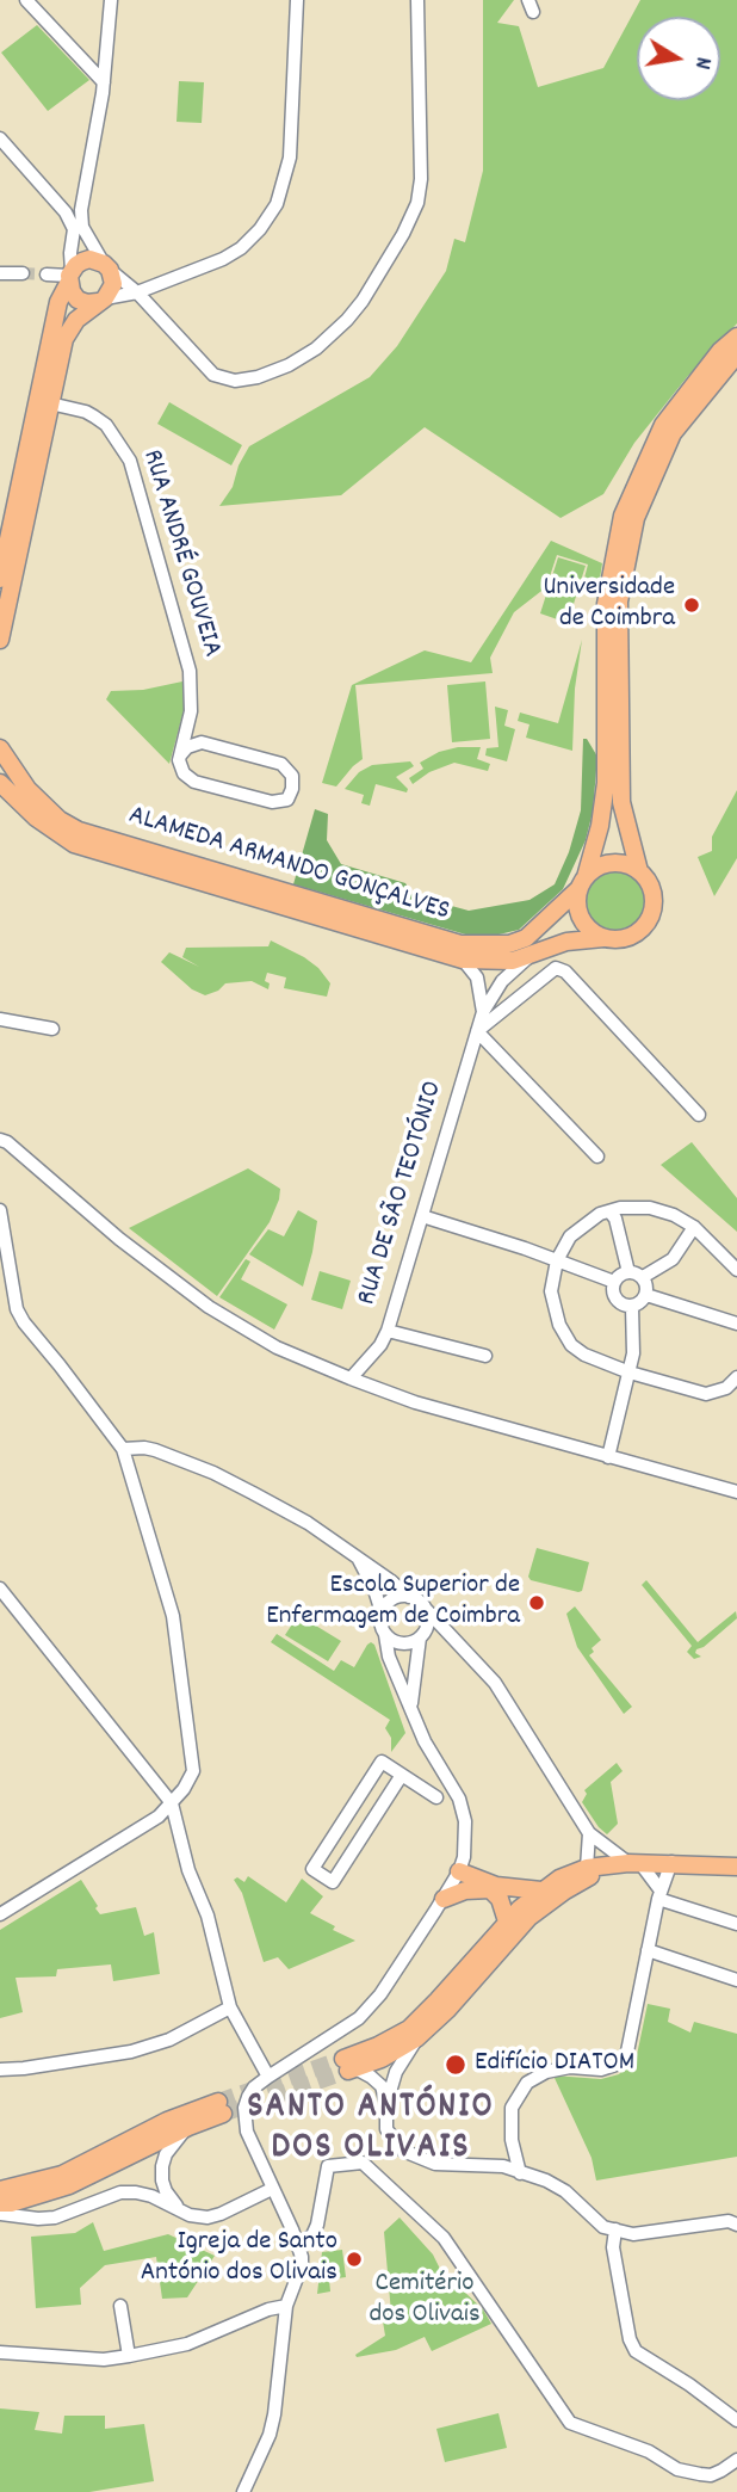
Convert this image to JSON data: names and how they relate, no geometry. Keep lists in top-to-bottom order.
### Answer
{
  "streets": {
    "main road": ["ALAMEDA ARMANDO GONÇALVES"],
    "street": ["RUA ANDRÉ GOUVEIA", "RUA DE SÃO TEOTÓNIO"]
  },
  "crossings": [
    ["ALAMEDA ARMANDO GONÇALVES", "RUA DE SÃO TEOTÓNIO"]
  ],
  "districts": ["SANTO ANTÓNIO DOS OLIVAIS"],
  "parks": ["Cemitério dos Olivais"],
  "places": [
    "Universidade de Coimbra",
    "Escola Superior de Enfermagem de Coimbra",
    "Edifício DIATOM",
    "Igreja de Santo António dos Olivais"
  ],
  "north": "right"
}
